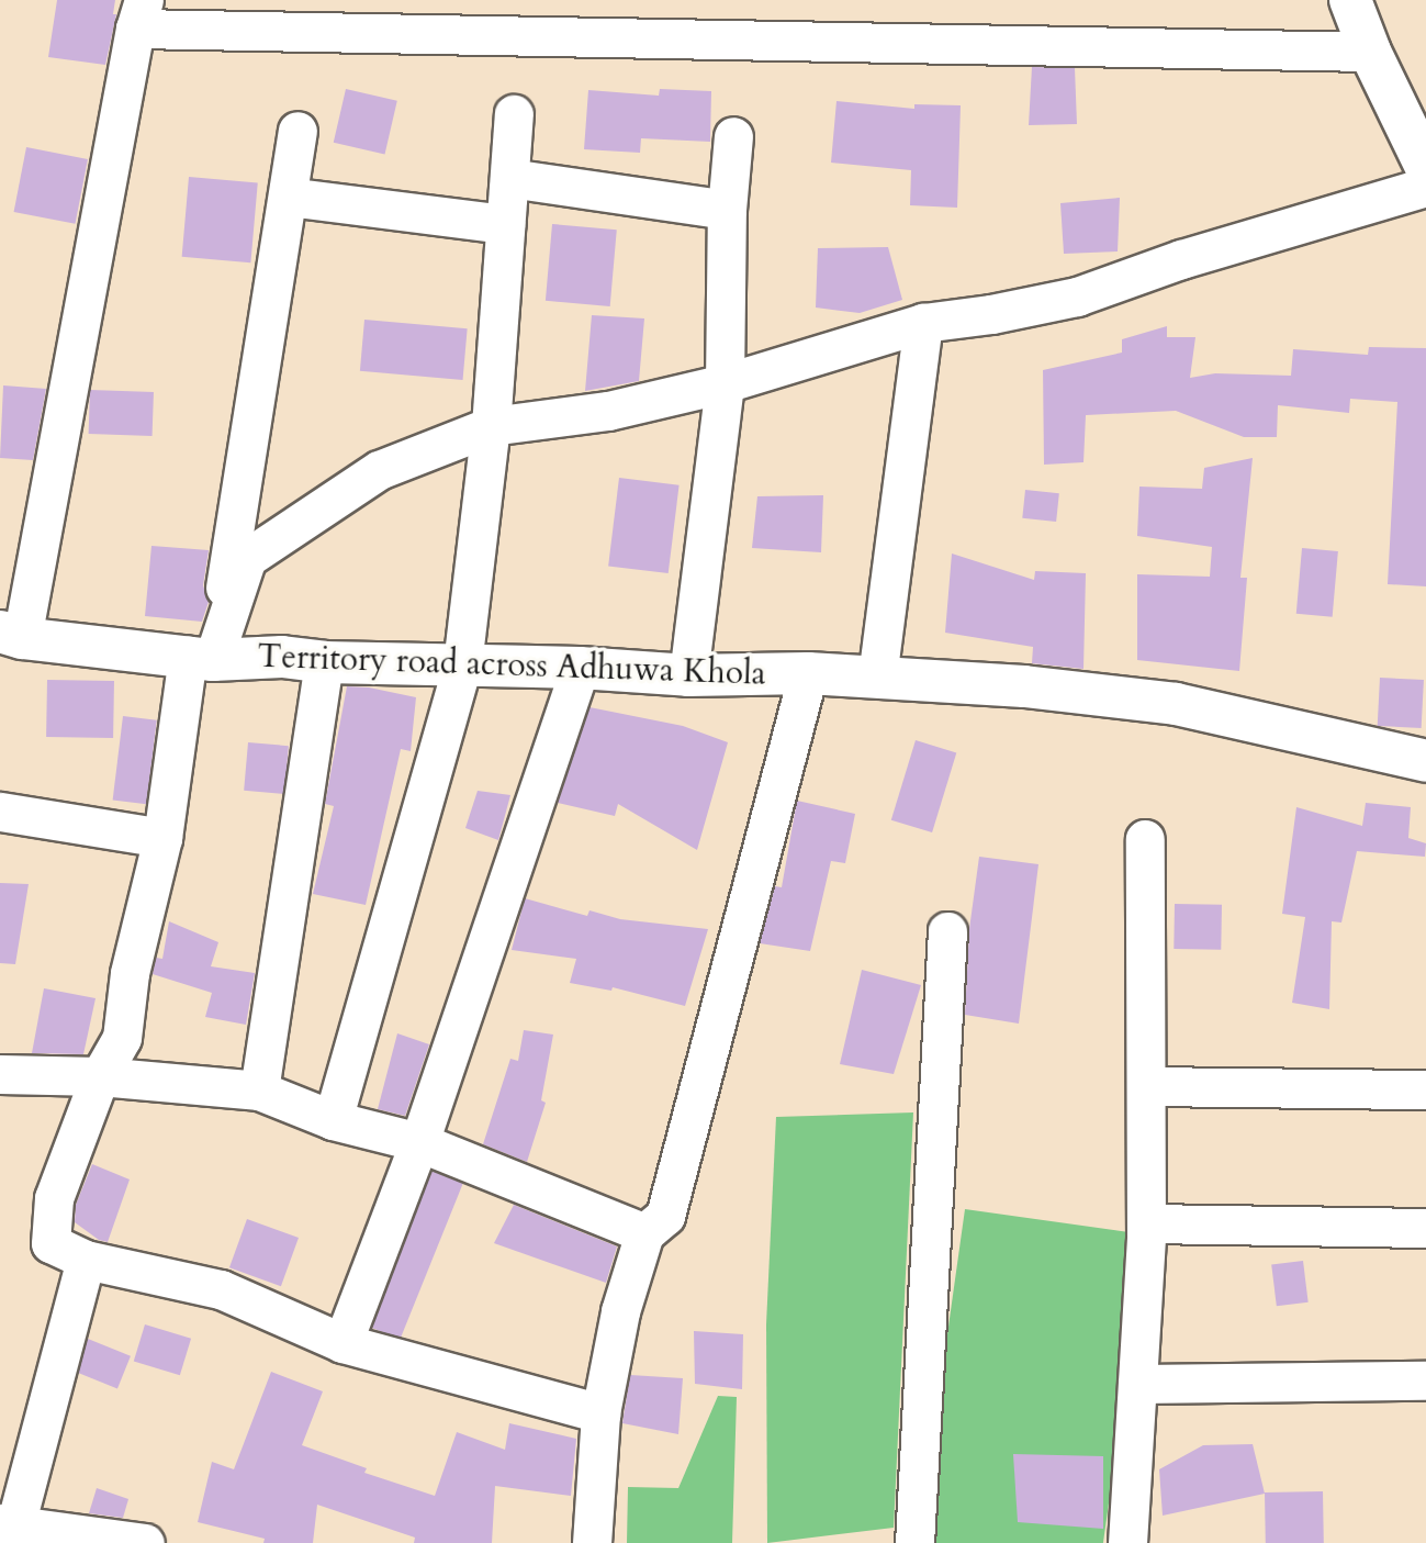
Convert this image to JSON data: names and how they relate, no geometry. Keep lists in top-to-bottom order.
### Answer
{
  "streets": {
    "street": ["Territory road across Adhuwa Khola"]
  }
}
